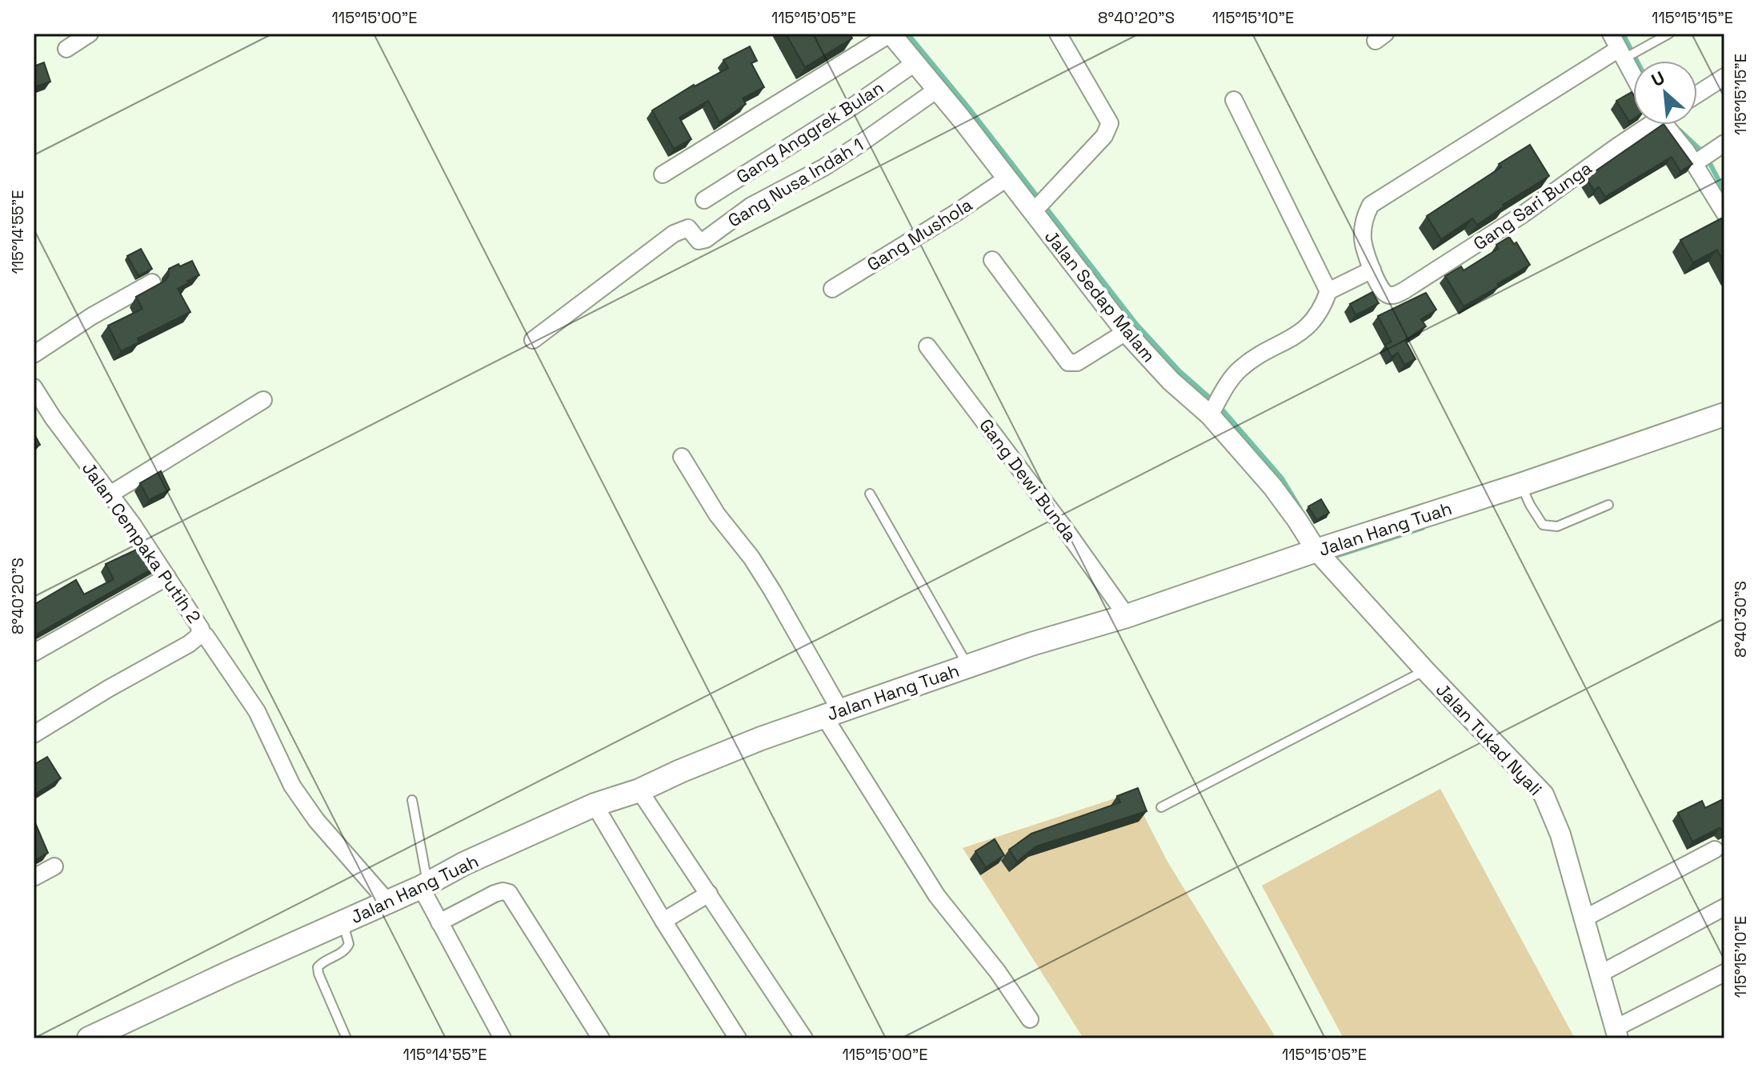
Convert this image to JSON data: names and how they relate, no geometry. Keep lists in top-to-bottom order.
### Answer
{
  "streets": {
    "main road": ["Jalan Hang Tuah"],
    "street": [
      "Gang Anggrek Bulan",
      "Gang Nusa Indah 1",
      "Gang Sari Bunga",
      "Gang Mushola",
      "Jalan Sedap Malam",
      "Gang Dewi Bunda",
      "Jalan Cempaka Putih 2",
      "Jalan Tukad Nyali"
    ]
  },
  "crossings": [
    ["Gang Anggrek Bulan", "Jalan Sedap Malam"],
    ["Gang Nusa Indah 1", "Jalan Sedap Malam"],
    ["Gang Mushola", "Jalan Sedap Malam"],
    ["Jalan Sedap Malam", "Jalan Hang Tuah"],
    ["Jalan Sedap Malam", "Jalan Tukad Nyali"],
    ["Gang Dewi Bunda", "Jalan Hang Tuah"],
    ["Jalan Hang Tuah", "Jalan Tukad Nyali"]
  ],
  "north": "top left",
  "coordinates": [
    "115°15'00\"E",
    "115°15'05\"E",
    "8°40'20\"S",
    "115°15'10\"E",
    "115°15'15\"E",
    "115°14'55\"E",
    "8°40'30\"S"
  ]
}
